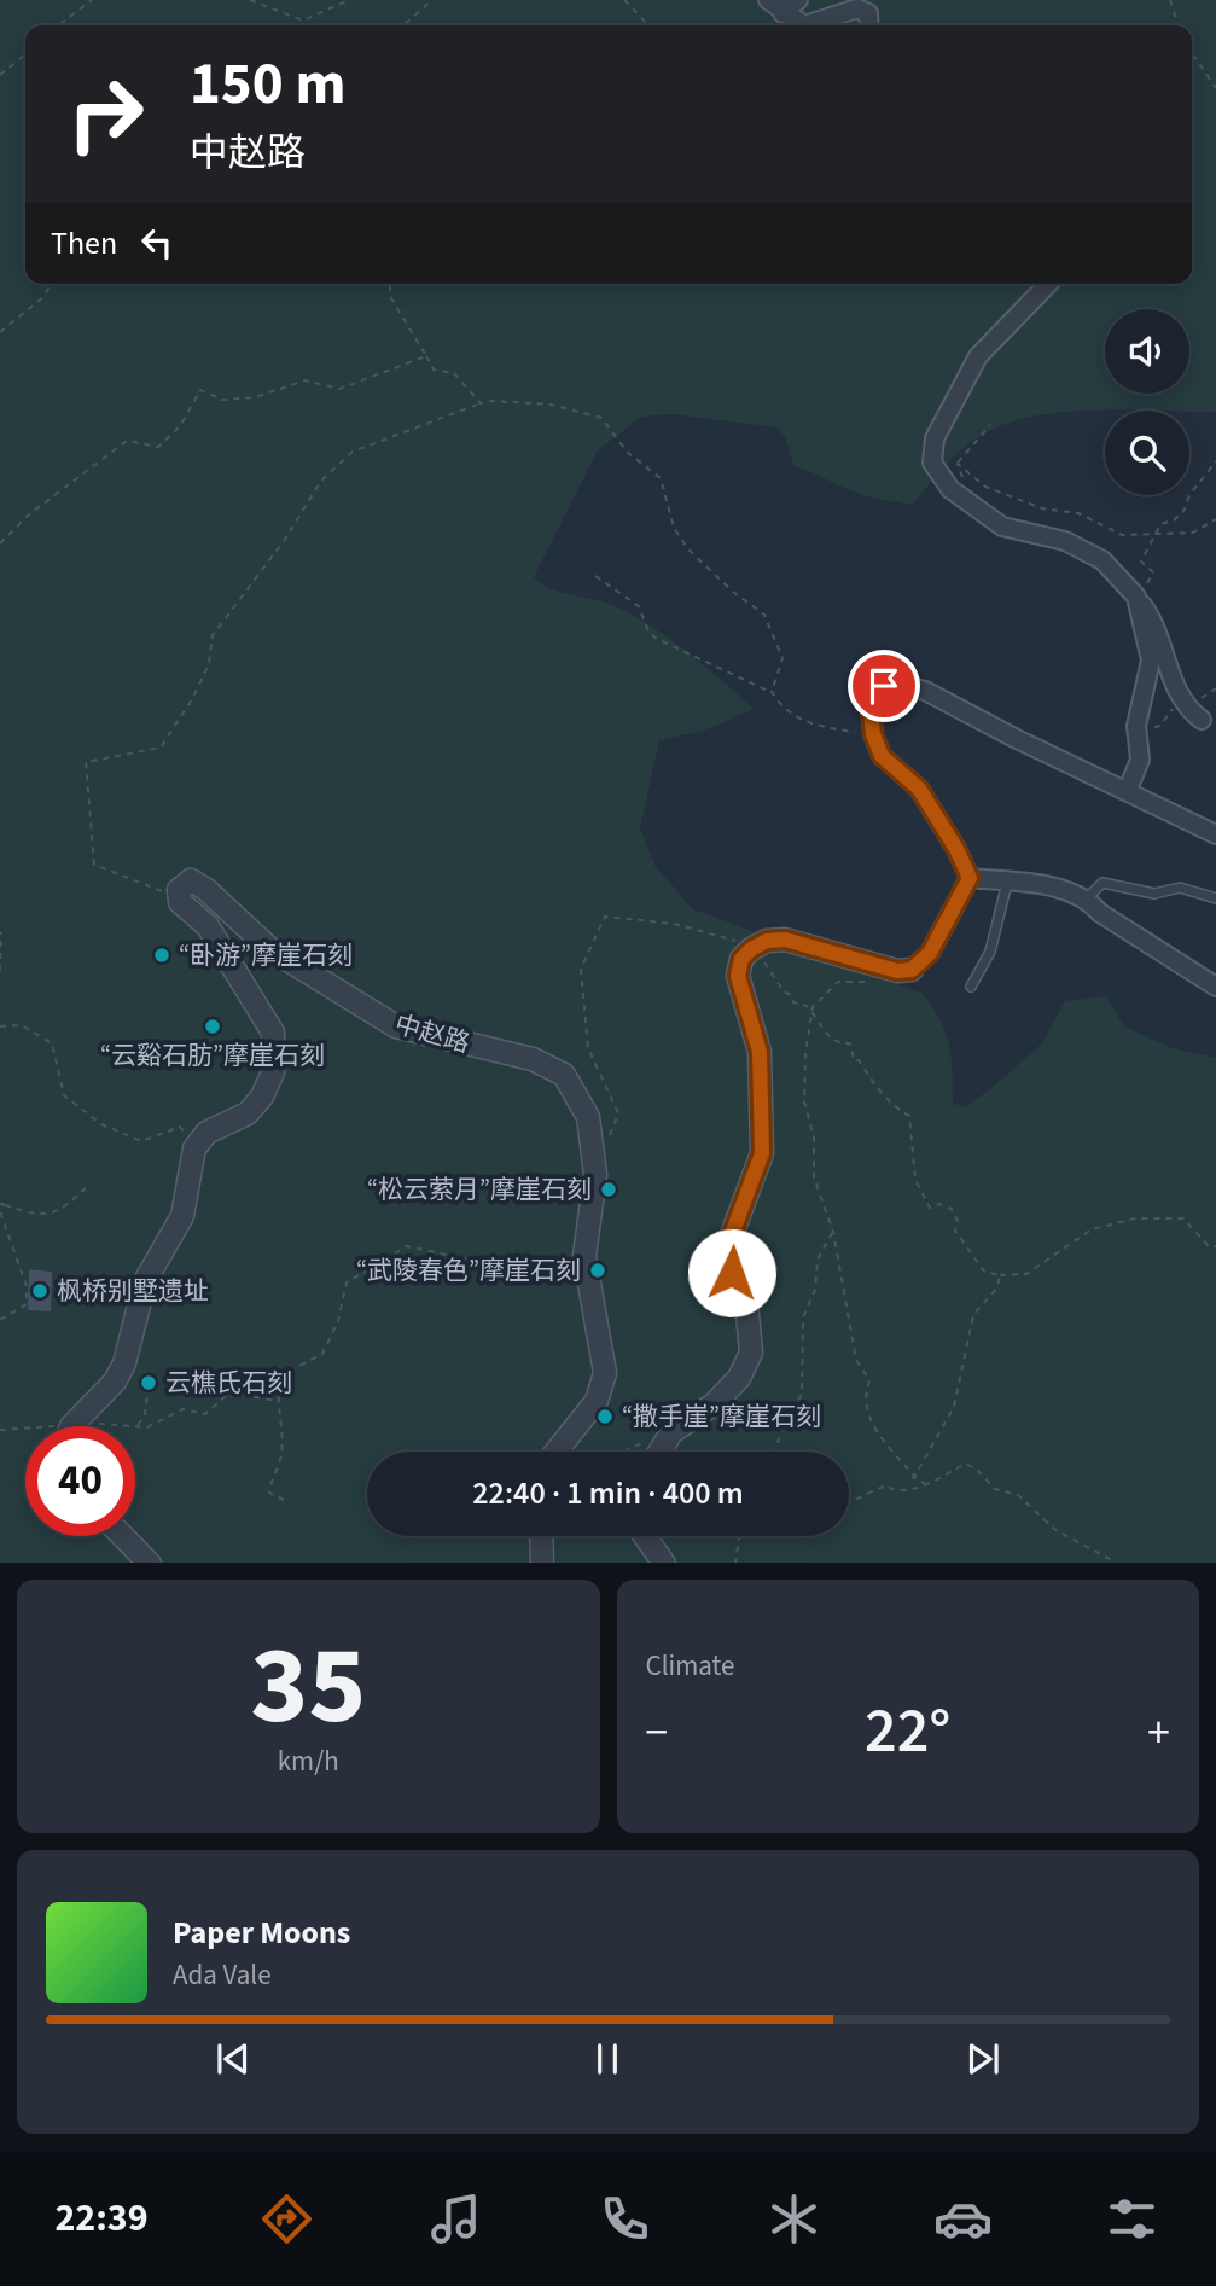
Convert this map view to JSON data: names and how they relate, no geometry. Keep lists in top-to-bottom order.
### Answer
{
  "streets": {
    "street": ["中赵路"]
  },
  "places": [
    "“卧游”摩崖石刻",
    "“云谿石肪”摩崖石刻",
    "“松云萦月”摩崖石刻",
    "“武陵春色”摩崖石刻",
    "枫桥别墅遗址",
    "云樵氏石刻",
    "“撒手崖”摩崖石刻"
  ],
  "page": {
    "turn": ["150 m", "中赵路"],
    "then": "Then",
    "limit": "40",
    "trip": "22:40 · 1 min · 400 m",
    "tile": [
      ["35", "km/h"],
      "Climate"
    ],
    "heat": ["−", "22°", "+"],
    "song": ["Paper Moons", "Ada Vale"],
    "tabs": "22:39"
  }
}
